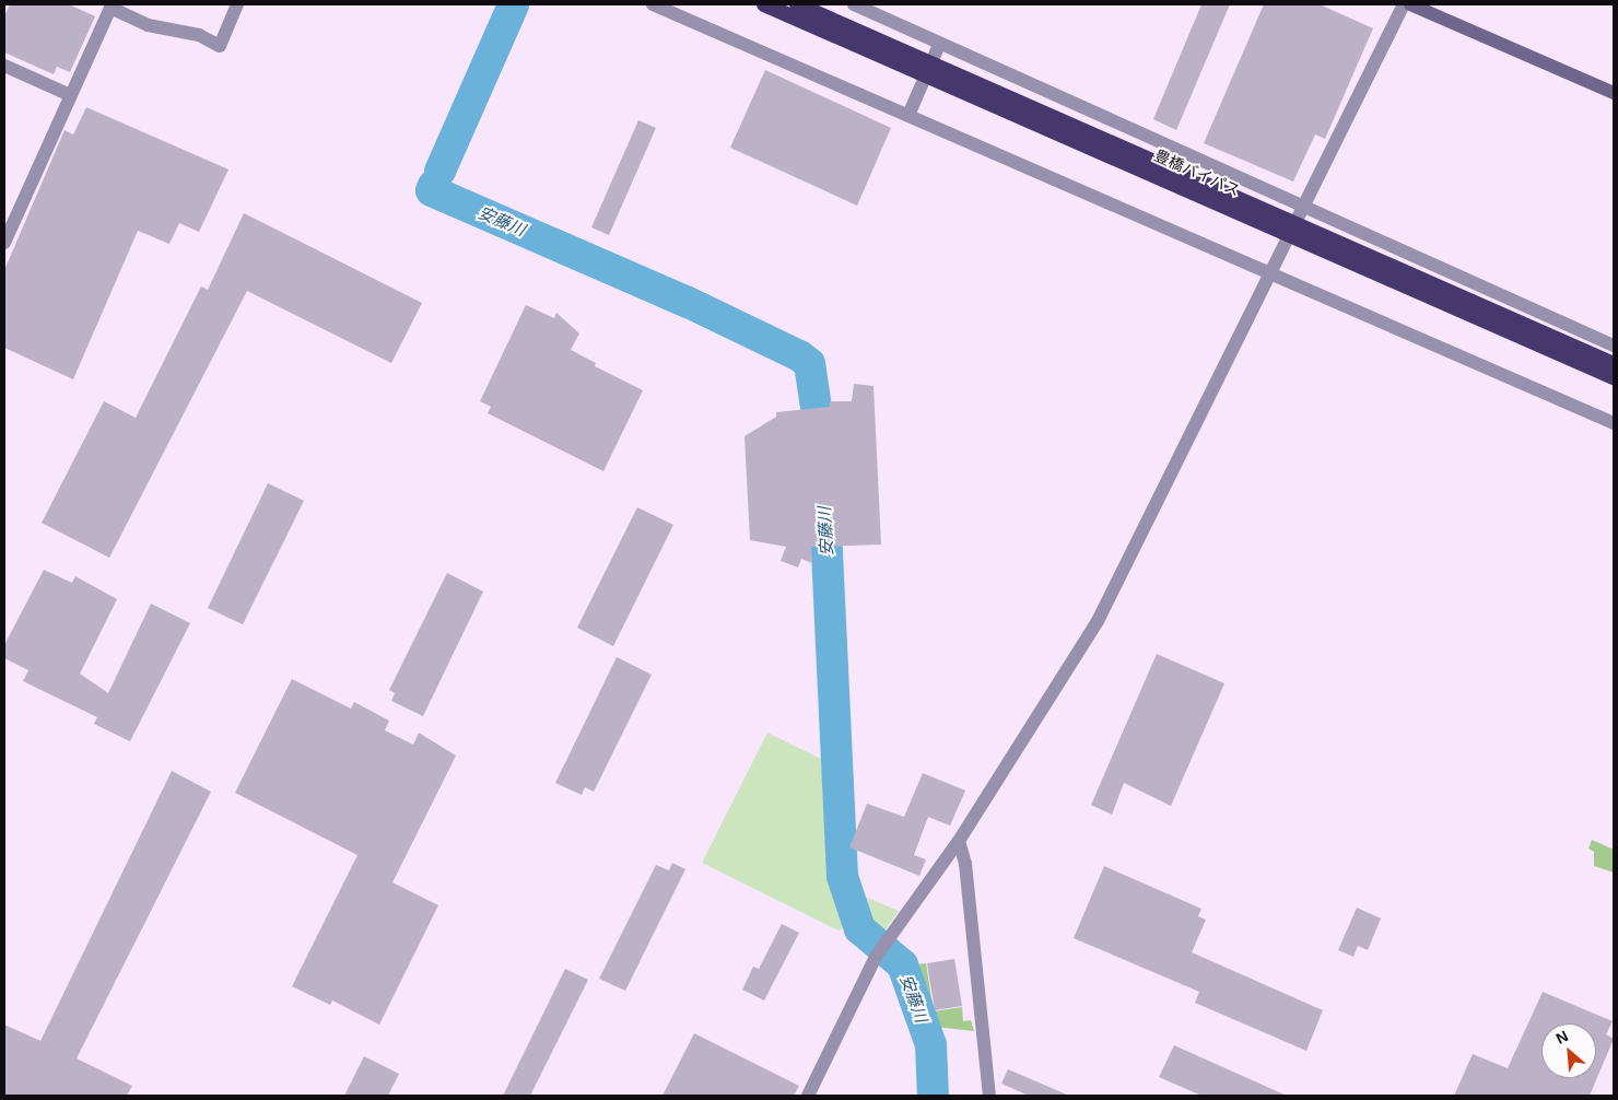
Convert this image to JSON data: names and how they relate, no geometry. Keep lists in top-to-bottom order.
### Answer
{
  "streets": {
    "highway": ["豊橋バイパス"]
  },
  "water": ["安藤川"],
  "north": "top left"
}
